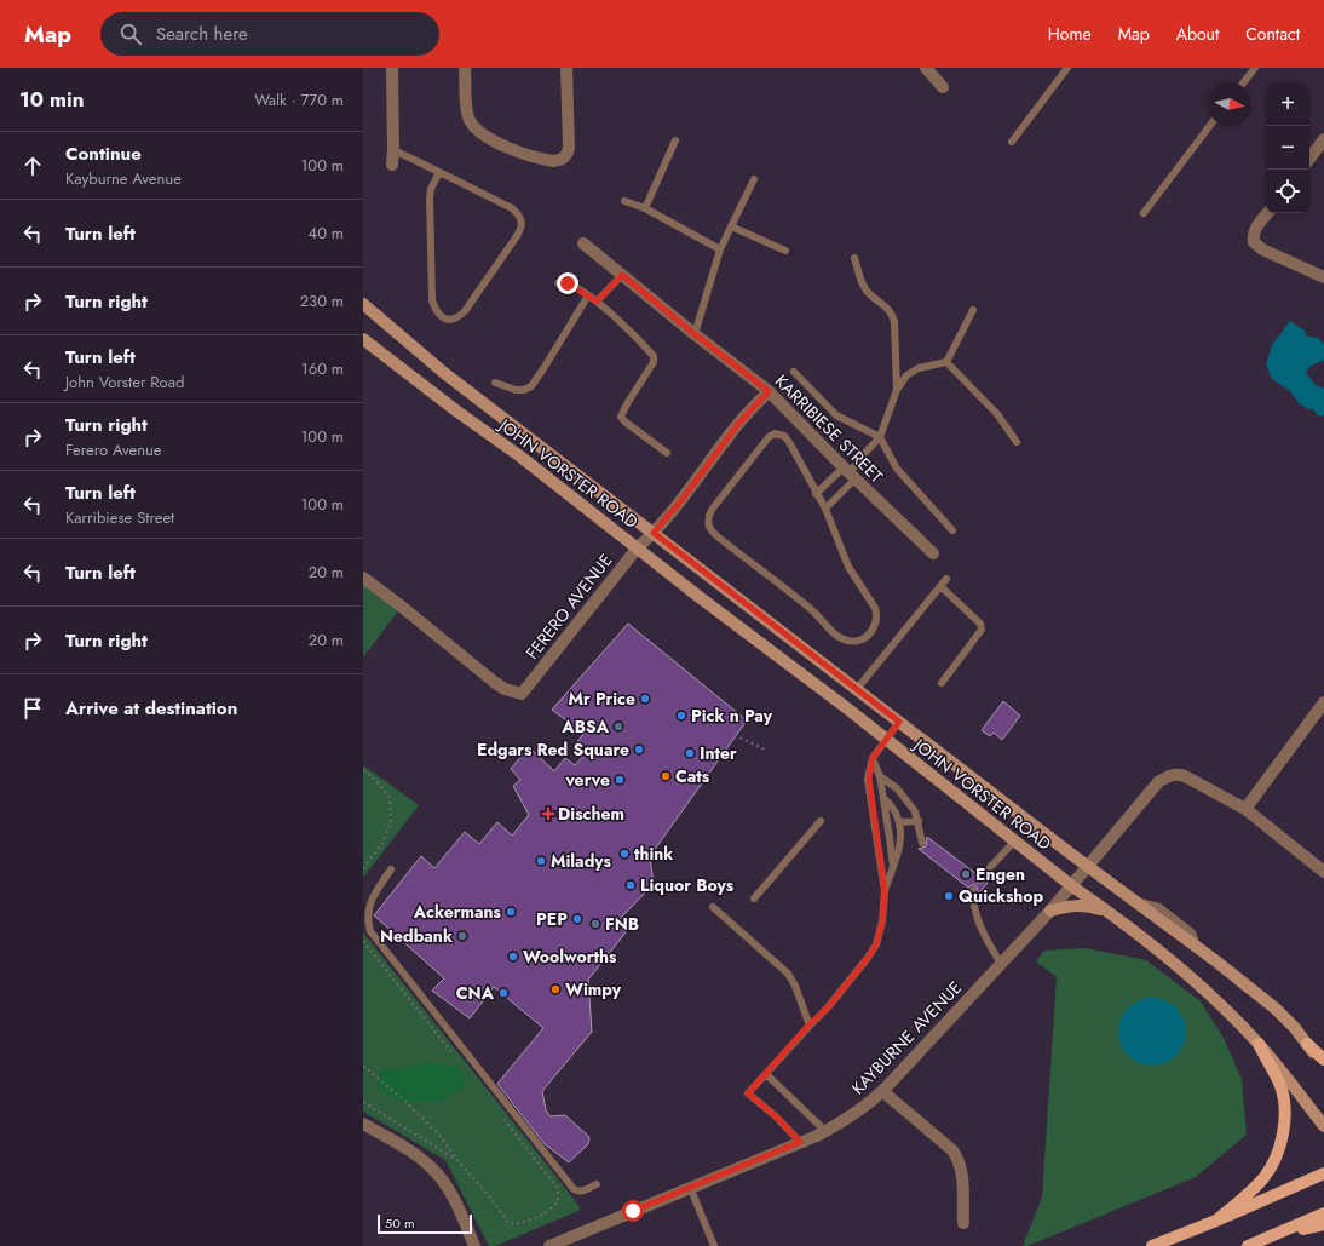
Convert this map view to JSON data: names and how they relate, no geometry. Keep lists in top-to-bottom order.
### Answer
{
  "streets": {
    "main road": ["JOHN VORSTER ROAD"],
    "street": ["KARRIBIESE STREET", "FERERO AVENUE", "KAYBURNE AVENUE"]
  },
  "crossings": [
    ["KARRIBIESE STREET", "FERERO AVENUE"],
    ["JOHN VORSTER ROAD", "FERERO AVENUE"],
    ["JOHN VORSTER ROAD", "KAYBURNE AVENUE"]
  ],
  "places": {
    "other": [
      "Mr Price",
      "Pick n Pay",
      "ABSA",
      "Edgars Red Square",
      "Inter",
      "Cats",
      "verve",
      "think",
      "Miladys",
      "Engen",
      "Liquor Boys",
      "Quickshop",
      "Ackermans",
      "PEP",
      "FNB",
      "Nedbank",
      "Woolworths",
      "Wimpy",
      "CNA"
    ],
    "health": ["Dischem"]
  },
  "scale_bar": "50 m",
  "north": "right",
  "page": {
    "header": "Map",
    "search": "Search here",
    "nav": [
      "Home",
      "Map",
      "About",
      "Contact"
    ],
    "heading": ["10 min", "Walk · 770 m"],
    "map_buttons": ["+", "−"],
    "list": [
      ["Continue", "Kayburne Avenue", "100 m"],
      ["Turn left", "40 m"],
      ["Turn right", "230 m"],
      ["Turn left", "John Vorster Road", "160 m"],
      ["Turn right", "Ferero Avenue", "100 m"],
      ["Turn left", "Karribiese Street", "100 m"],
      ["Turn left", "20 m"],
      ["Turn right", "20 m"],
      "Arrive at destination"
    ],
    "scale": "50 m"
  }
}
